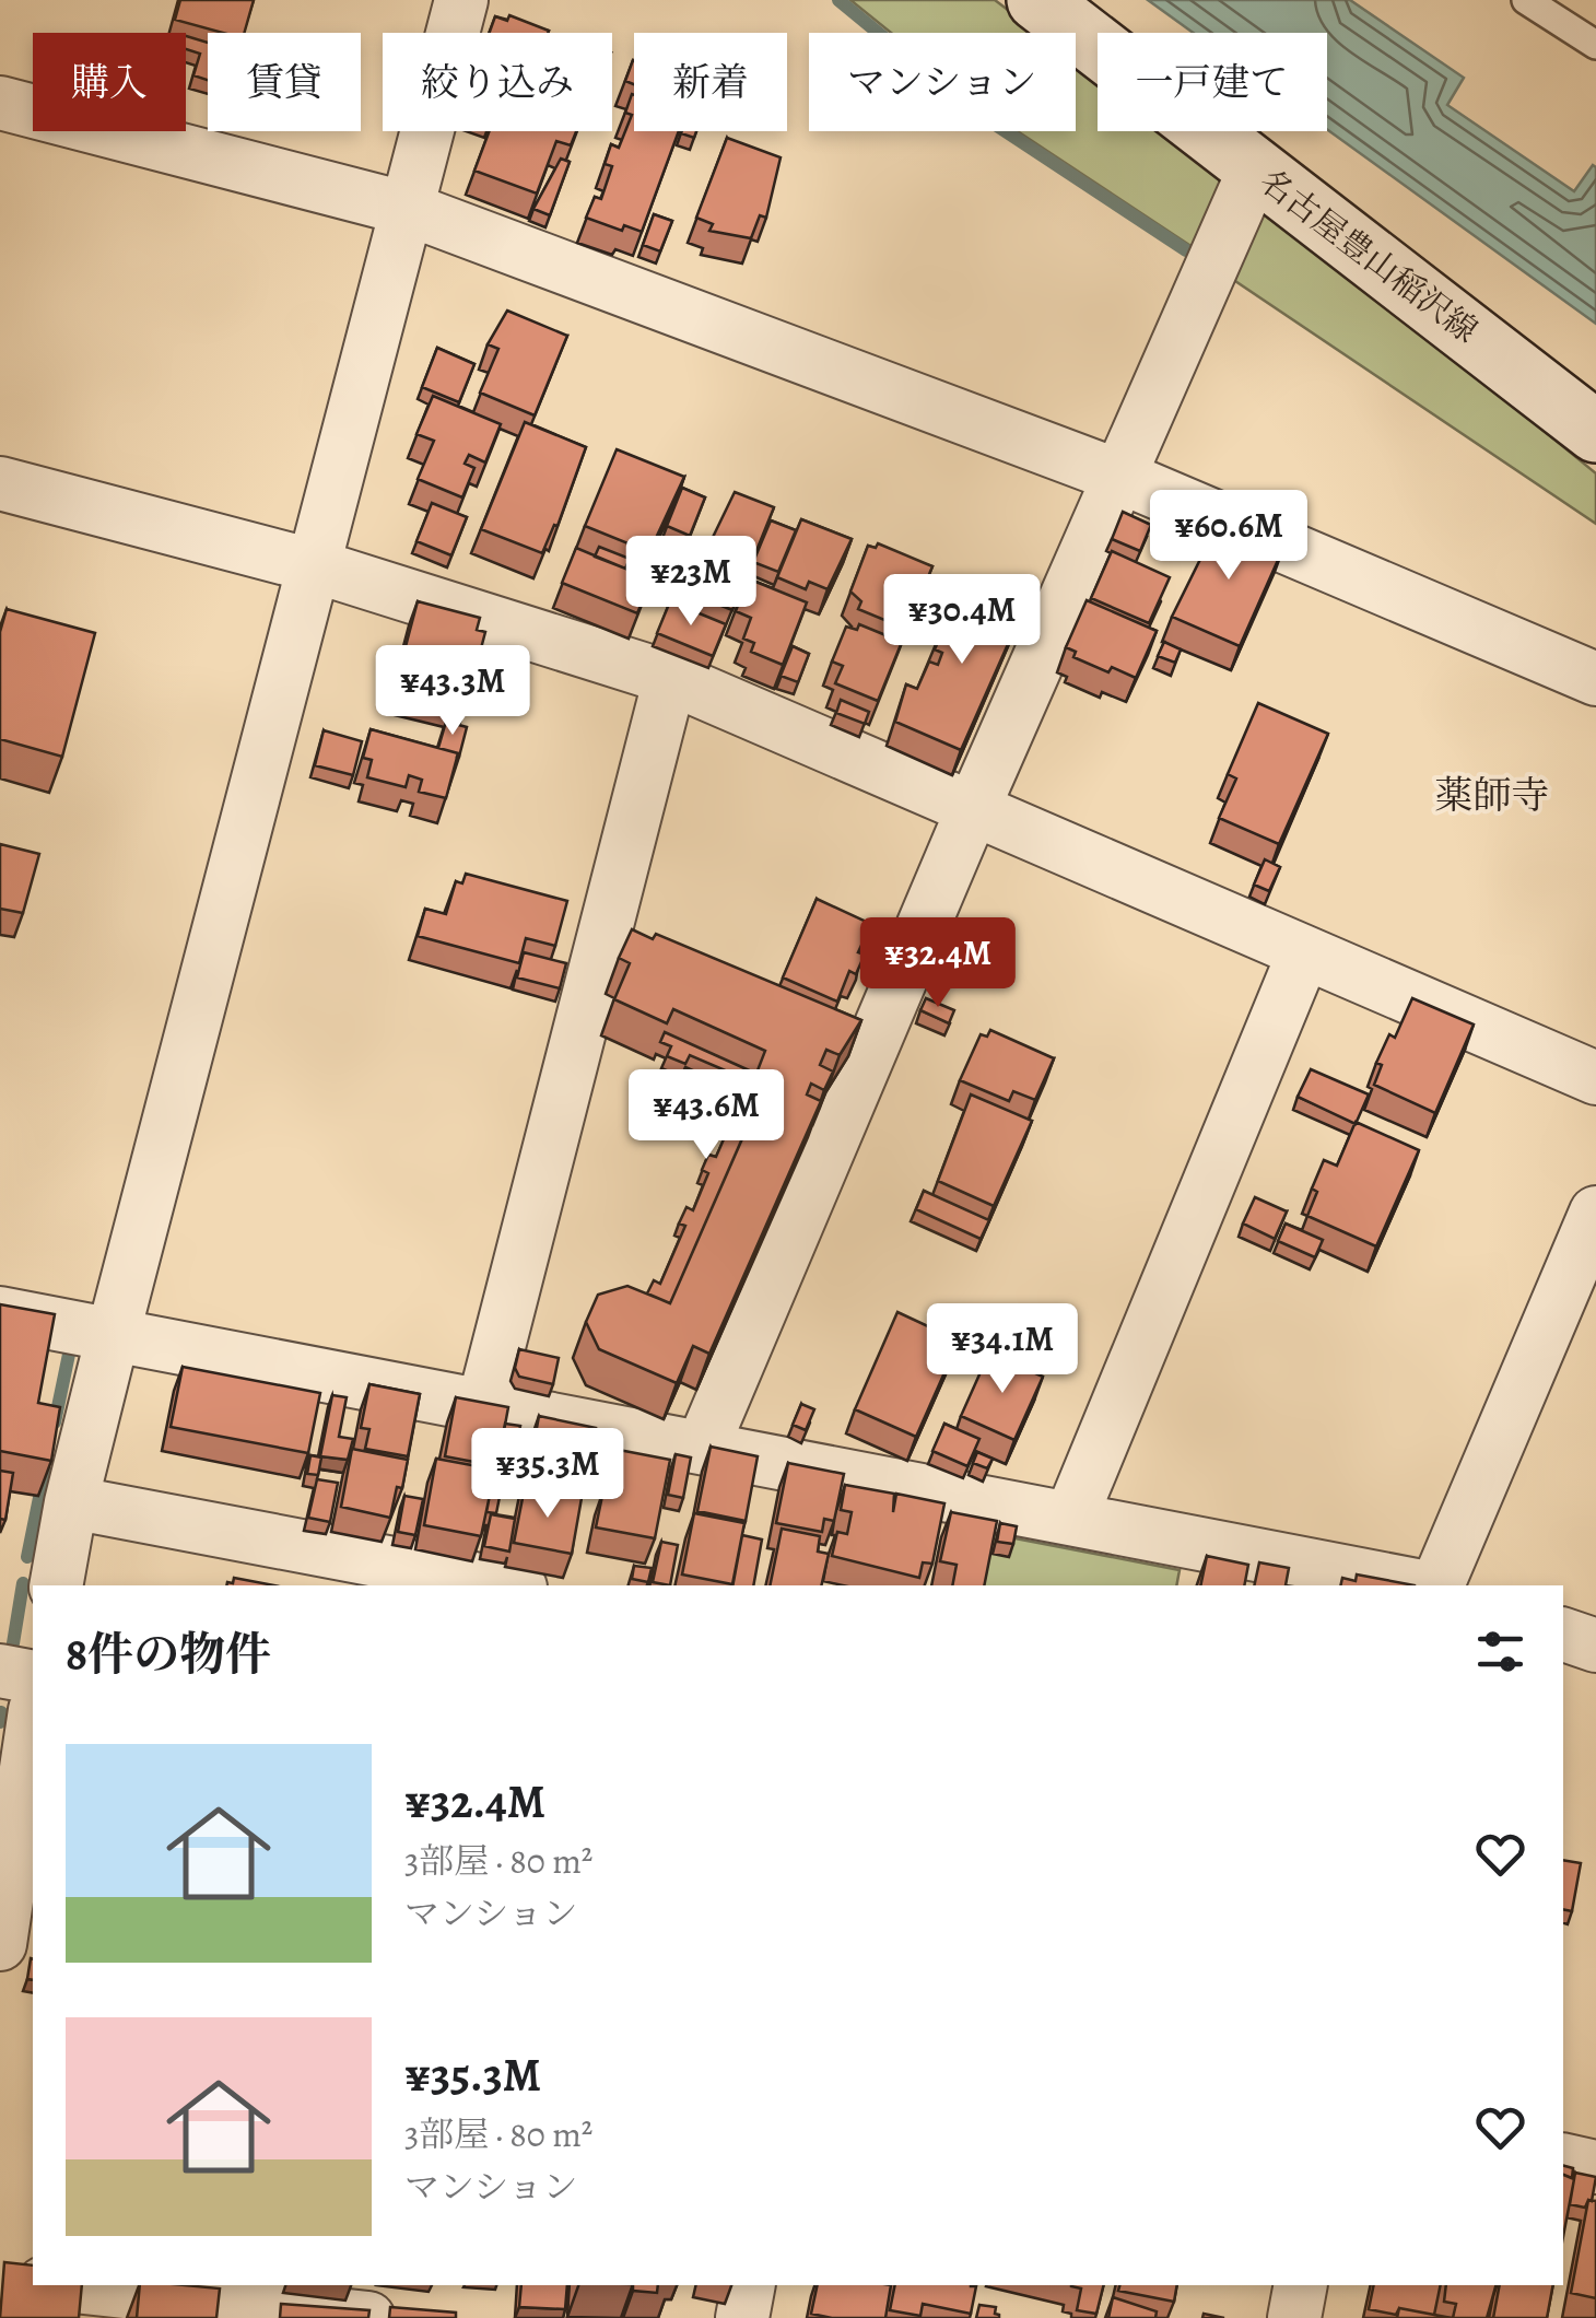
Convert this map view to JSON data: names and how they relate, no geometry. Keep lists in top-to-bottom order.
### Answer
{
  "streets": {
    "main road": ["名古屋豊山稲沢線"]
  },
  "districts": ["薬師寺"],
  "page": {
    "chip": [
      "購入",
      "賃貸",
      "絞り込み",
      "新着",
      "マンション",
      "一戸建て"
    ],
    "price": [
      "¥60.6M",
      "¥23M",
      "¥30.4M",
      "¥43.3M",
      "¥32.4M",
      "¥43.6M",
      "¥34.1M",
      "¥35.3M"
    ],
    "heading": "8件の物件",
    "list": [
      {
        "name": "¥32.4M",
        "note": "3部屋 · 80 m² · マンション"
      },
      {
        "name": "¥35.3M",
        "note": "3部屋 · 80 m² · マンション"
      }
    ]
  }
}
